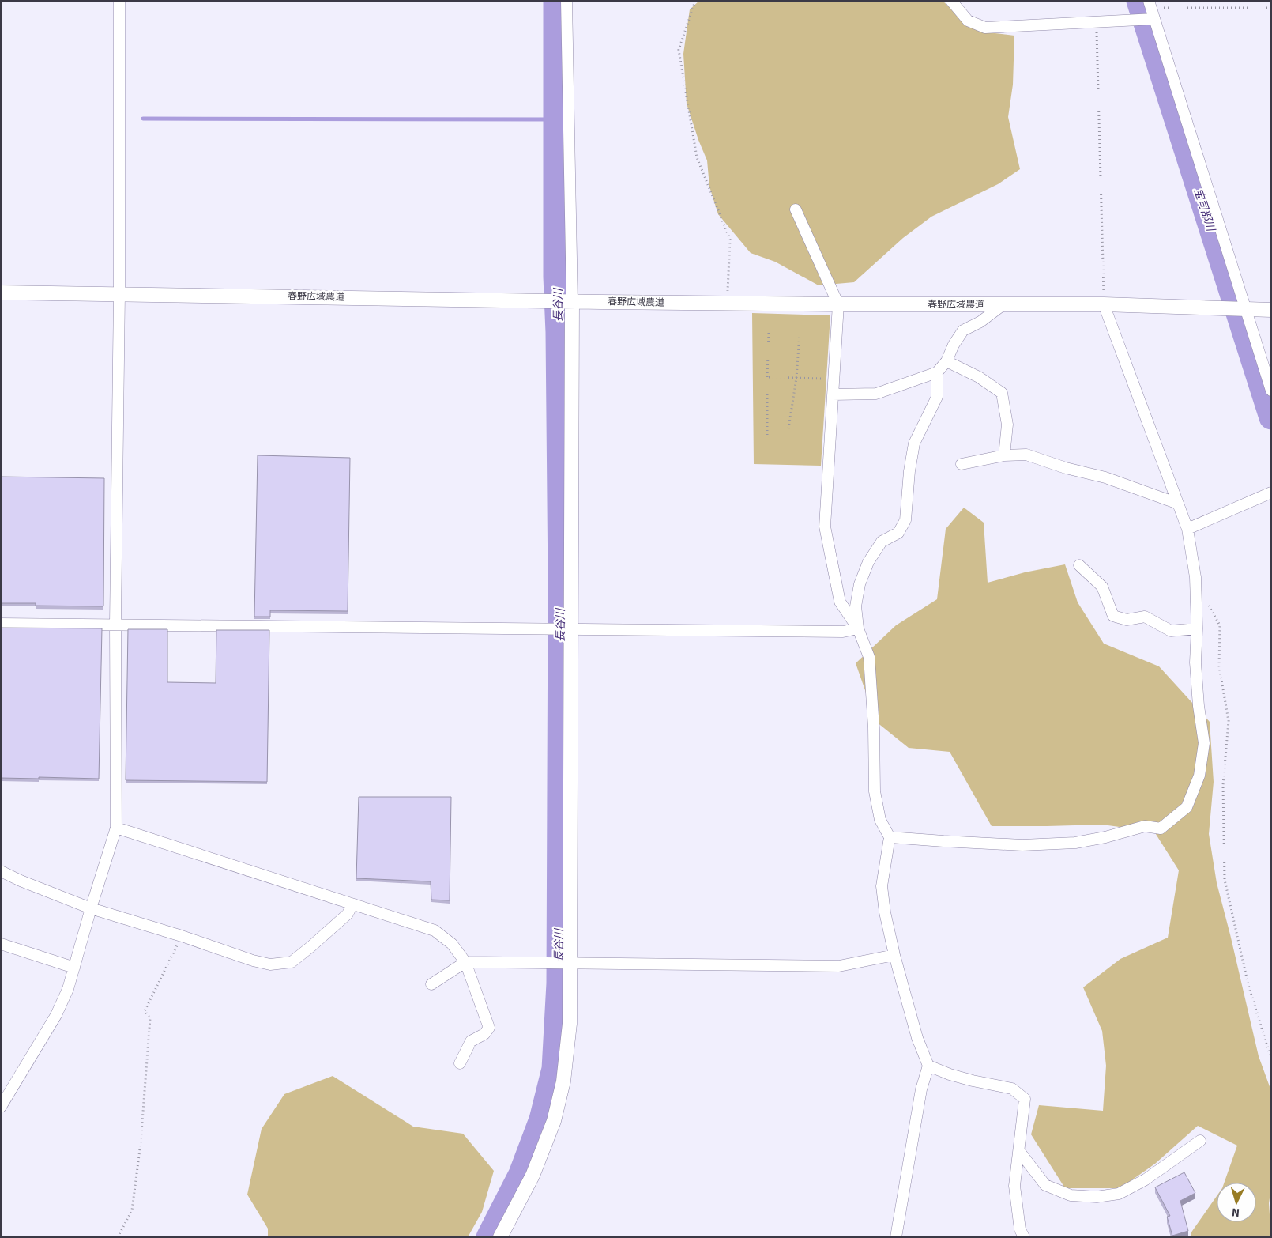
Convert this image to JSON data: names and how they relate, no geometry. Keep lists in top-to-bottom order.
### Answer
{
  "streets": {
    "street": ["春野広域農道"]
  },
  "water": ["宝司部川", "長谷川"],
  "north": "bottom"
}
